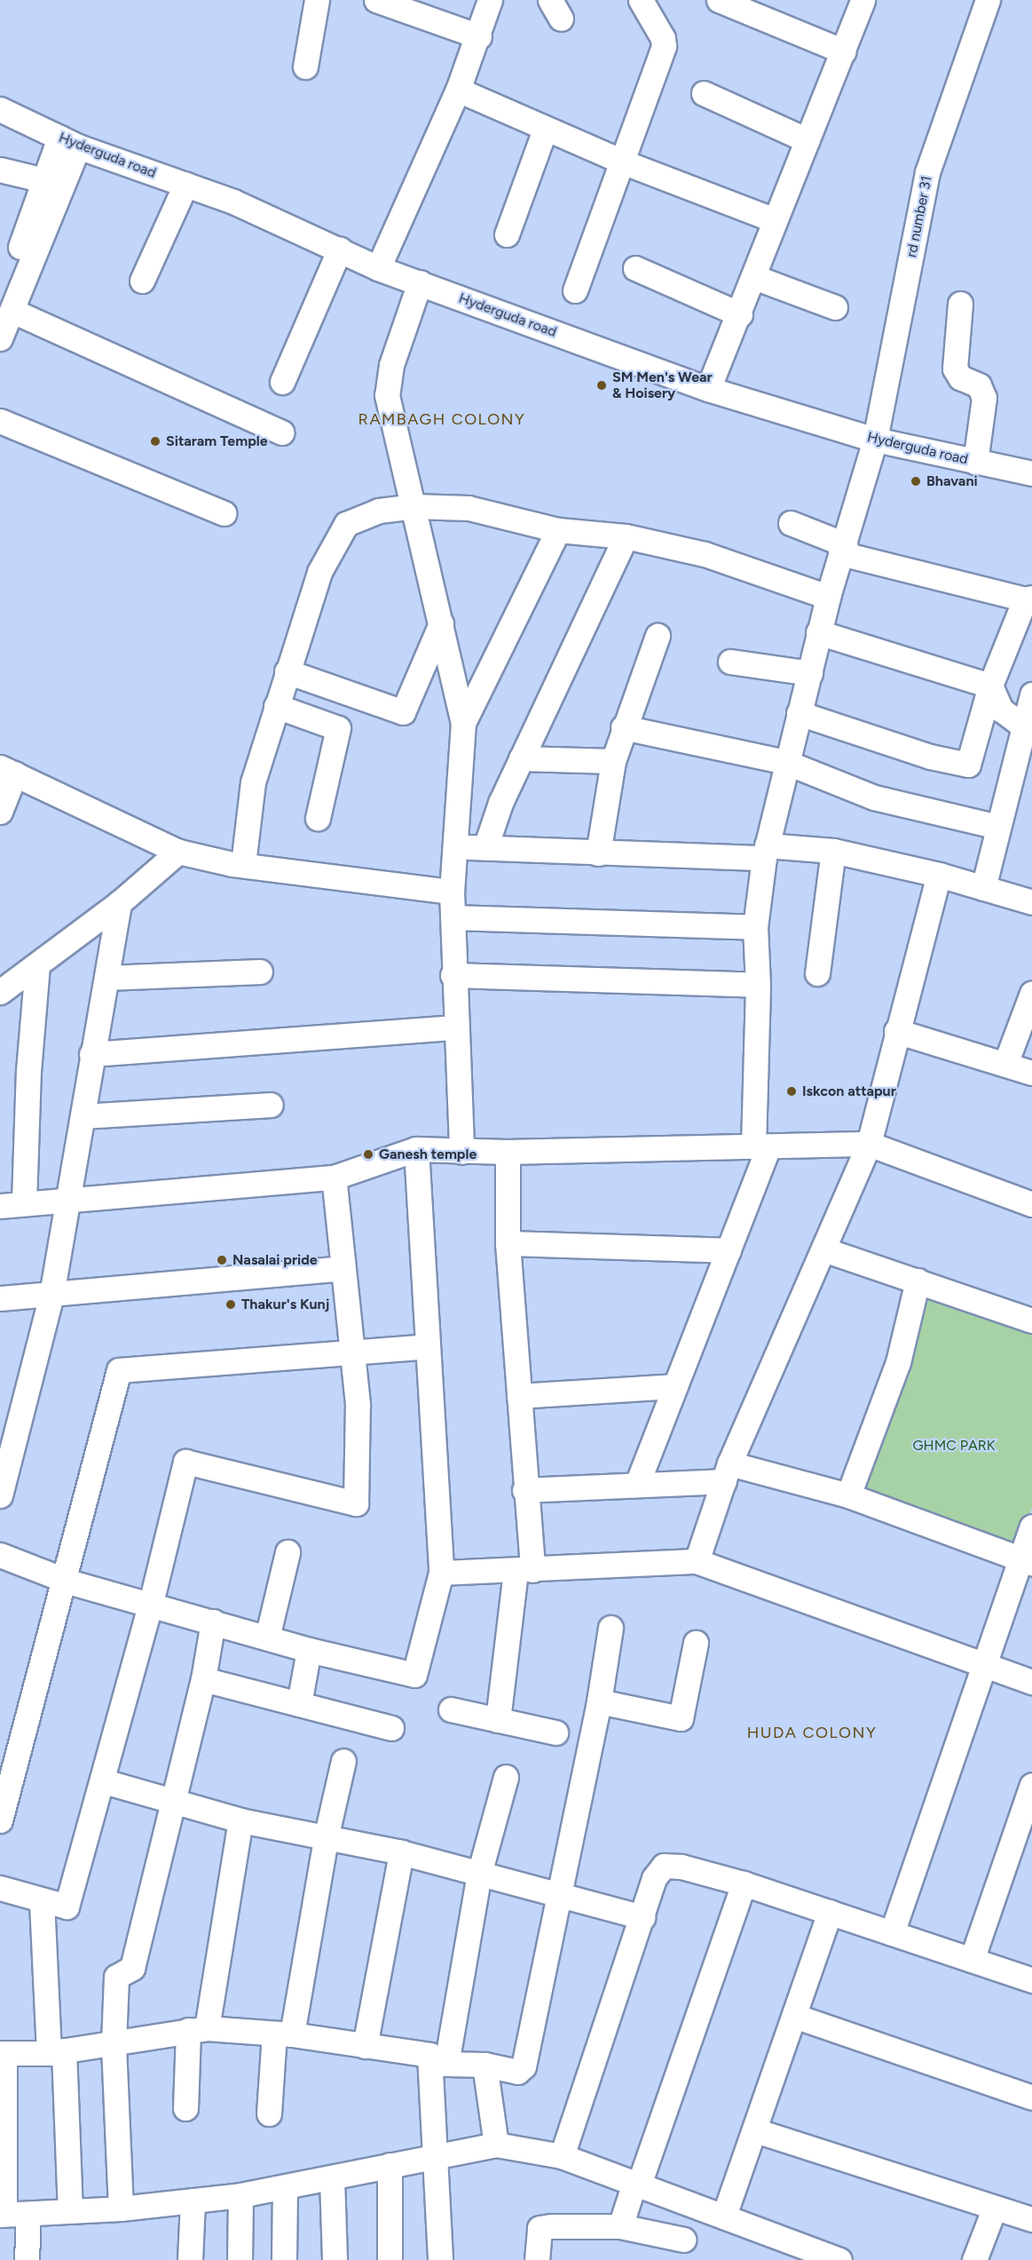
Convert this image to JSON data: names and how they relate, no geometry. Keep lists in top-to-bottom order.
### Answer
{
  "streets": {
    "street": ["Hyderguda road", "rd number 31"]
  },
  "crossings": [
    ["Hyderguda road", "rd number 31"]
  ],
  "districts": ["RAMBAGH COLONY", "HUDA COLONY"],
  "parks": ["GHMC PARK"],
  "places": [
    "SM Men's Wear & Hoisery",
    "Sitaram Temple",
    "Bhavani",
    "Iskcon attapur",
    "Ganesh temple",
    "Nasalai pride",
    "Thakur's Kunj"
  ]
}
